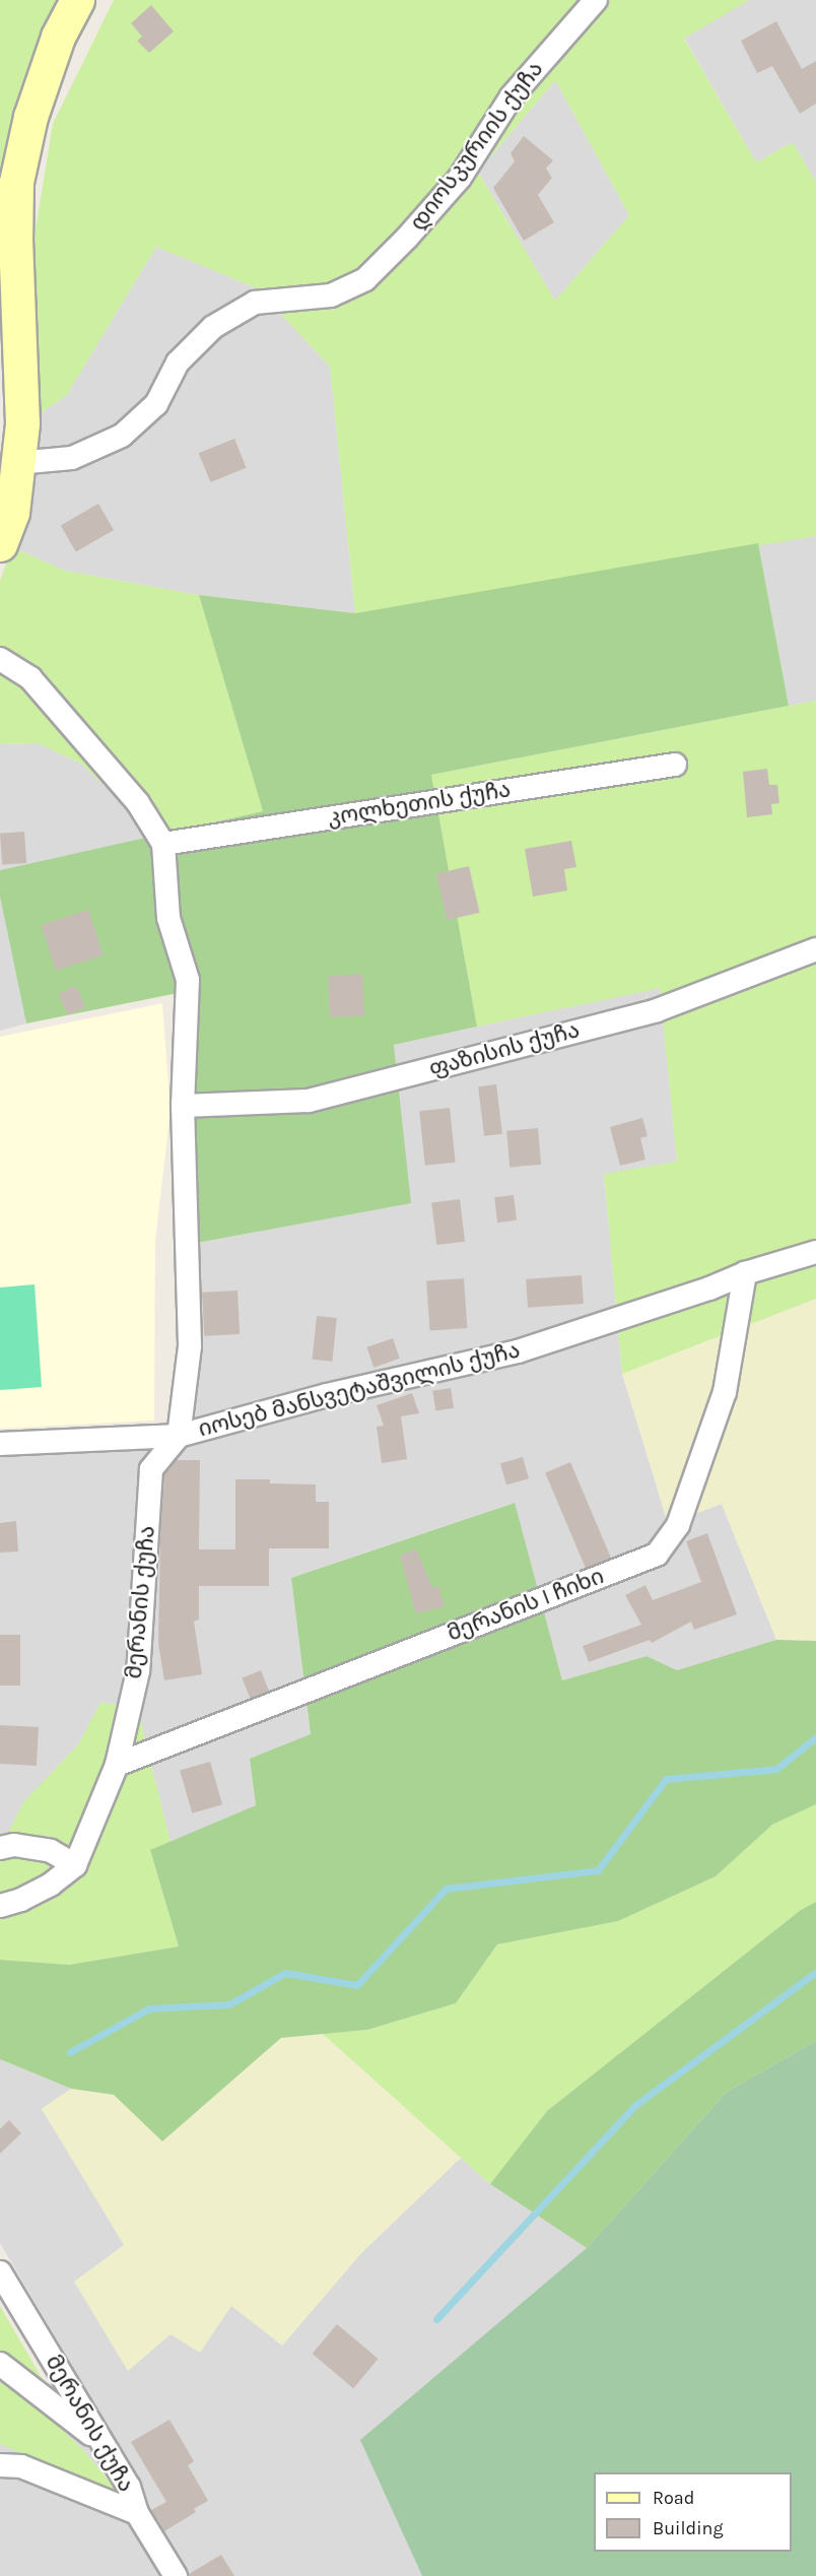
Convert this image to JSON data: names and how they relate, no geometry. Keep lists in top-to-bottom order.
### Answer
{
  "streets": {
    "street": [
      "დიოსკურიის ქუჩა",
      "კოლხეთის ქუჩა",
      "ფაზისის ქუჩა",
      "იოსებ მანსვეტაშვილის ქუჩა",
      "მერანის ქუჩა",
      "მერანის I ჩიხი"
    ]
  },
  "crossings": [
    ["იოსებ მანსვეტაშვილის ქუჩა", "მერანის ქუჩა"],
    ["იოსებ მანსვეტაშვილის ქუჩა", "მერანის I ჩიხი"],
    ["მერანის ქუჩა", "მერანის I ჩიხი"]
  ],
  "legend": ["Road", "Building"]
}
